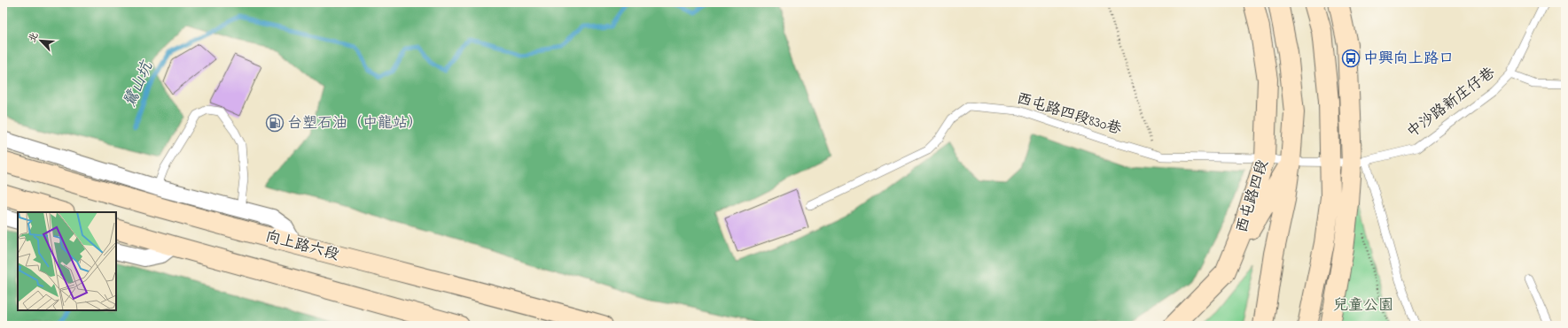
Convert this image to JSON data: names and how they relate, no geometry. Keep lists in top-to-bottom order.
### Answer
{
  "streets": {
    "street": ["西屯路四段", "向上路六段"],
    "lane": ["中沙路新庄仔巷", "西屯路四段830巷"]
  },
  "crossings": [
    ["中沙路新庄仔巷", "西屯路四段830巷"],
    ["中沙路新庄仔巷", "西屯路四段"],
    ["西屯路四段830巷", "西屯路四段"]
  ],
  "water": ["鷺山坑"],
  "parks": ["兒童公園"],
  "places": {
    "bus stop": ["中興向上路口"],
    "fuel station": ["台塑石油（中龍站）"]
  },
  "north": "top left"
}
